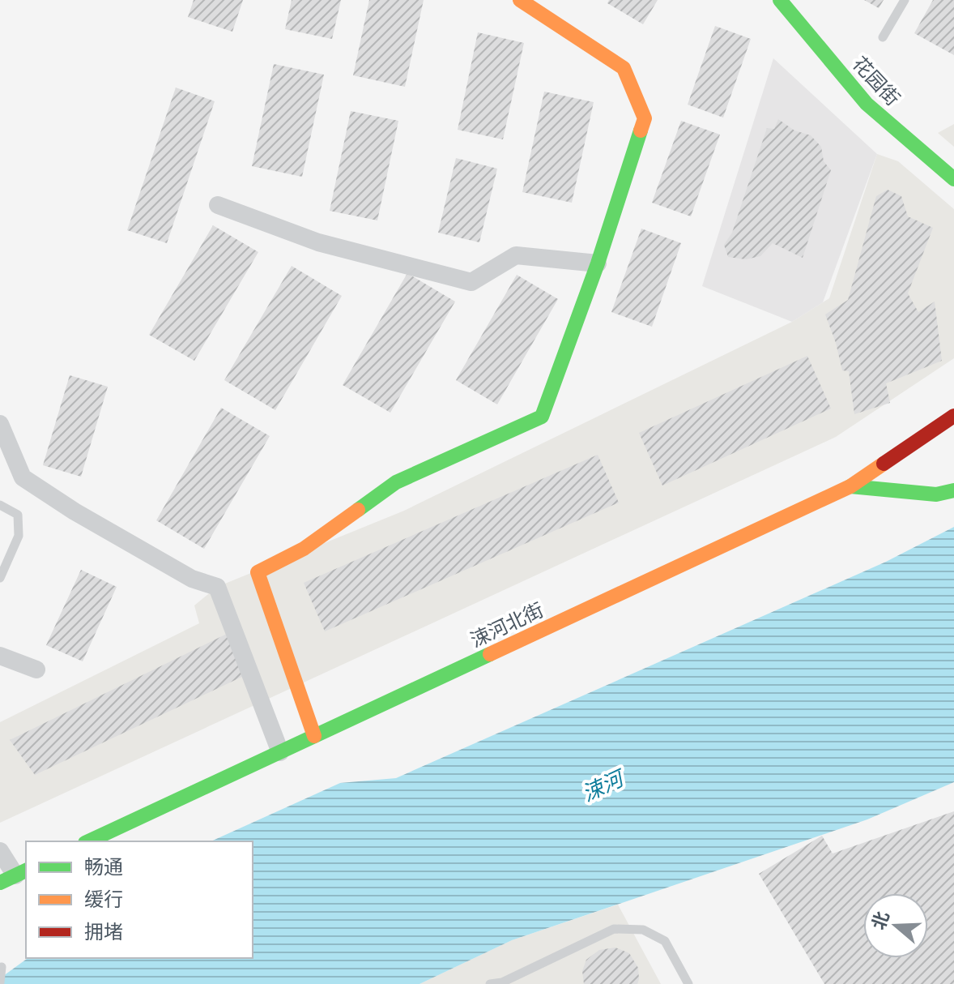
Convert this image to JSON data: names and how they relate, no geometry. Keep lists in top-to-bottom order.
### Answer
{
  "streets": {
    "street": ["花园街", "涑河北街"]
  },
  "water": ["涑河"],
  "legend": ["畅通", "缓行", "拥堵"],
  "north": "left"
}
